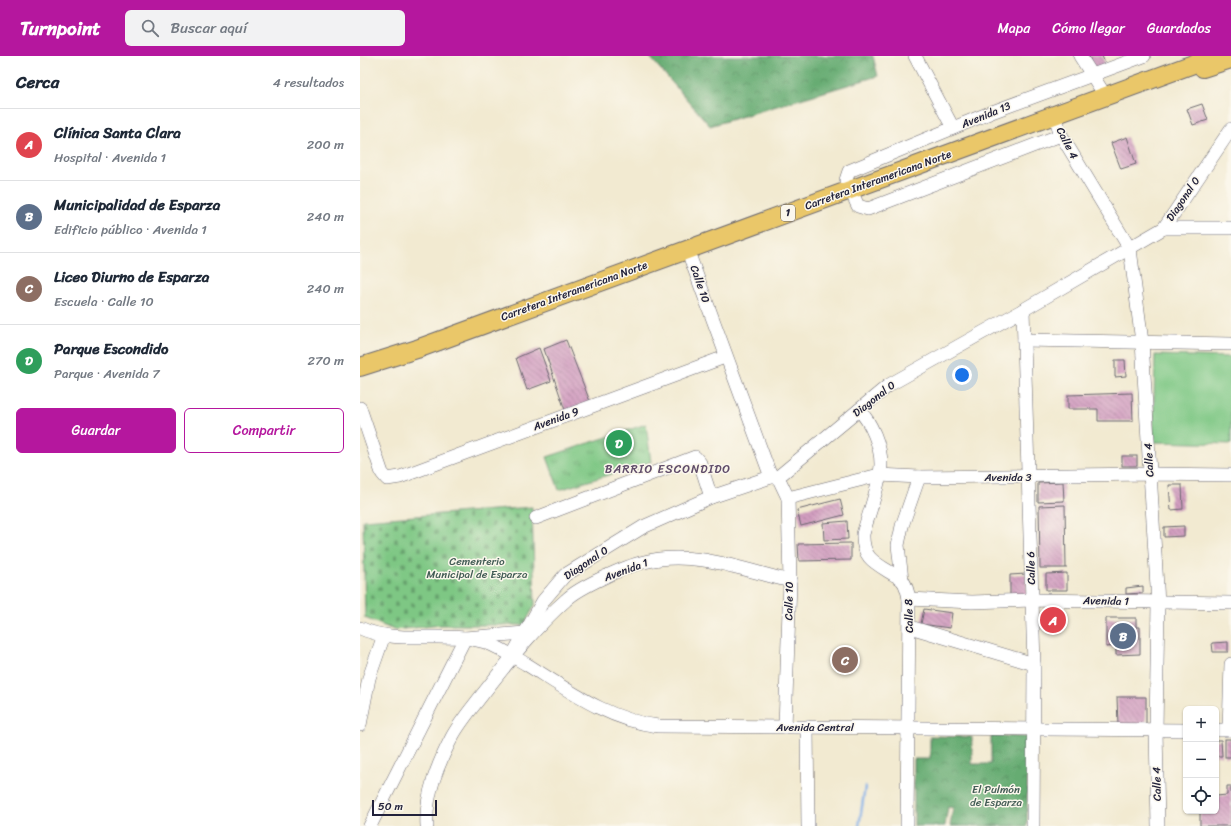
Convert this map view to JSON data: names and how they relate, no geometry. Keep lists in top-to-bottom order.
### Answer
{
  "streets": {
    "highway": ["Carretera Interamericana Norte", "1"],
    "street": [
      "Avenida 13",
      "Calle 4",
      "Diagonal 0",
      "Calle 10",
      "Avenida 9",
      "Avenida 3",
      "Calle 6",
      "Avenida 1",
      "Calle 8",
      "Avenida Central"
    ]
  },
  "crossings": [
    ["Avenida 13", "Carretera Interamericana Norte"],
    ["Calle 4", "Carretera Interamericana Norte"],
    ["Calle 4", "Diagonal 0"],
    ["Calle 4", "Avenida 3"],
    ["Calle 4", "Avenida 1"],
    ["Calle 4", "Avenida Central"],
    ["Carretera Interamericana Norte", "Calle 10"],
    ["Diagonal 0", "Calle 10"],
    ["Diagonal 0", "Calle 6"],
    ["Diagonal 0", "Avenida 1"],
    ["Diagonal 0", "Avenida Central"],
    ["Calle 10", "Avenida 9"],
    ["Calle 10", "Avenida 3"],
    ["Calle 10", "Avenida 1"],
    ["Calle 10", "Avenida Central"],
    ["Avenida 3", "Calle 6"],
    ["Avenida 3", "Calle 8"],
    ["Calle 6", "Avenida 1"],
    ["Calle 6", "Avenida Central"],
    ["Avenida 1", "Calle 8"],
    ["Avenida 1", "Avenida Central"],
    ["Calle 8", "Avenida Central"]
  ],
  "districts": ["BARRIO ESCONDIDO"],
  "parks": ["Cementerio Municipal de Esparza", "El Pulmón de Esparza"],
  "scale_bar": "50 m",
  "page": {
    "header": "Turnpoint",
    "search": "Buscar aquí",
    "nav": ["Mapa", "Cómo llegar", "Guardados"],
    "heading": ["Cerca", "4 resultados"],
    "list": [
      {
        "mark": "A",
        "name": "Clínica Santa Clara",
        "note": "Hospital · Avenida 1",
        "value": "200 m"
      },
      {
        "mark": "B",
        "name": "Municipalidad de Esparza",
        "note": "Edificio público · Avenida 1",
        "value": "240 m"
      },
      {
        "mark": "C",
        "name": "Liceo Diurno de Esparza",
        "note": "Escuela · Calle 10",
        "value": "240 m"
      },
      {
        "mark": "D",
        "name": "Parque Escondido",
        "note": "Parque · Avenida 7",
        "value": "270 m"
      }
    ],
    "buttons": ["Guardar", "Compartir"],
    "pins": [
      "D",
      "A",
      "B",
      "C"
    ],
    "map_buttons": ["+", "−"],
    "scale": "50 m"
  }
}
